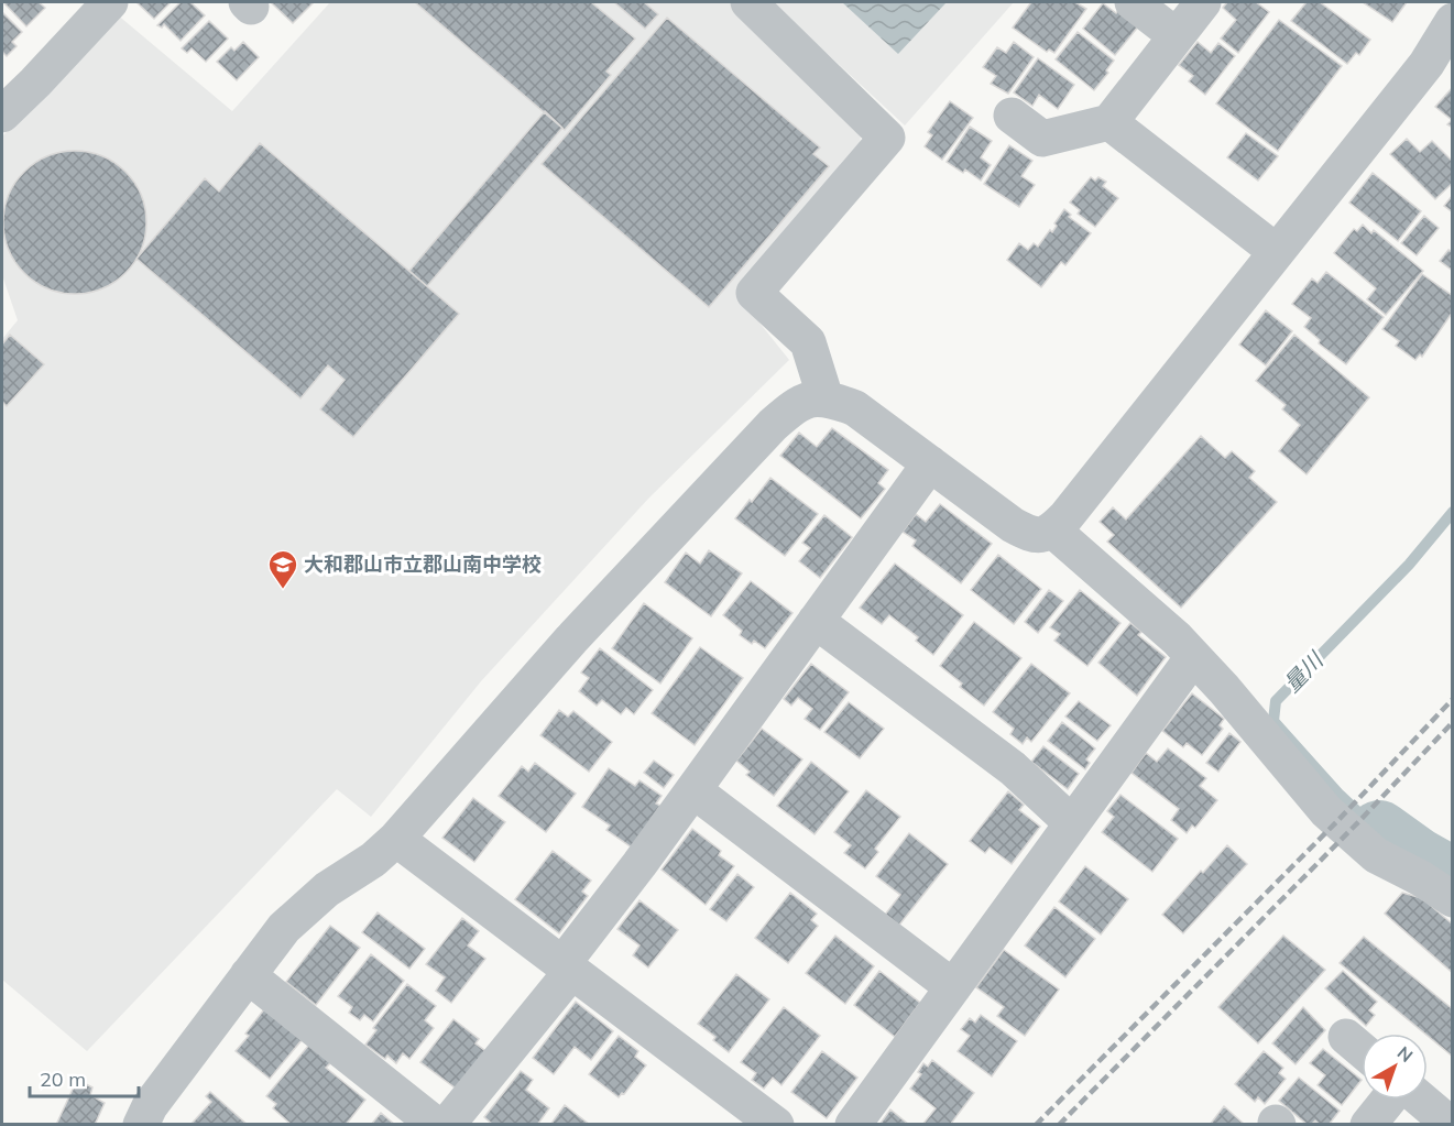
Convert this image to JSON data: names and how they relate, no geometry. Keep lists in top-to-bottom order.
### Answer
{
  "water": ["量川"],
  "places": {
    "school or university": ["大和郡山市立郡山南中学校"]
  },
  "scale_bar": "20 m",
  "north": "top right"
}
